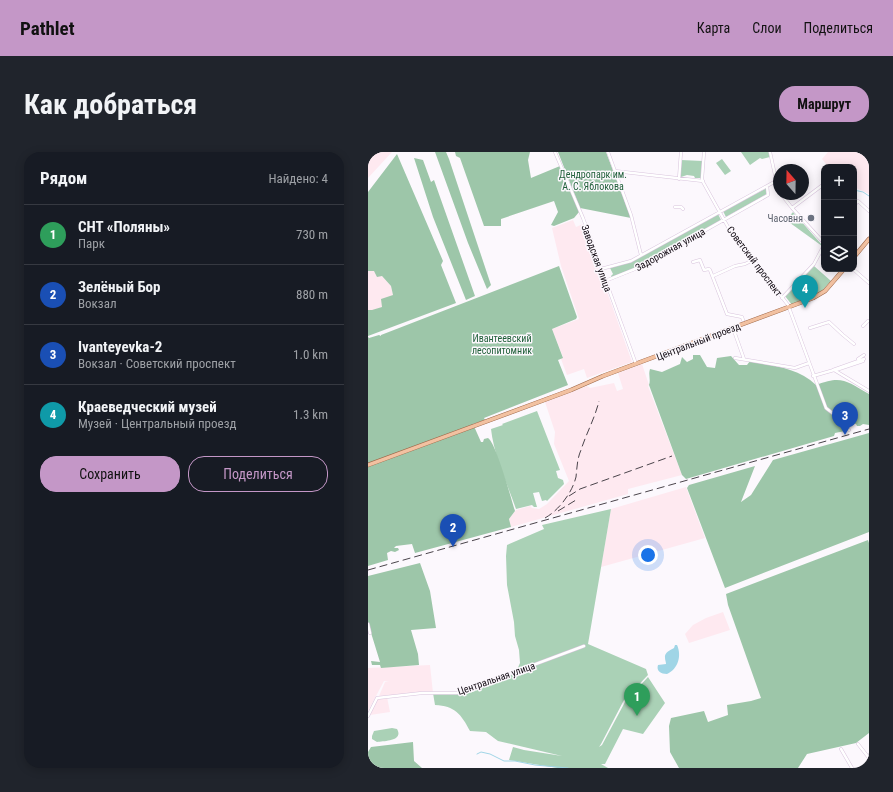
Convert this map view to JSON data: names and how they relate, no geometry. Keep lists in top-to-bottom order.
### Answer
{
  "streets": {
    "main road": ["Центральный проезд"],
    "street": [
      "Задорожная улица",
      "Заводская улица",
      "Советский проспект",
      "Центральная улица"
    ]
  },
  "crossings": [
    ["Задорожная улица", "Заводская улица"],
    ["Задорожная улица", "Советский проспект"],
    ["Заводская улица", "Центральный проезд"],
    ["Советский проспект", "Центральный проезд"]
  ],
  "parks": ["Дендропарк им. А. С. Яблокова", "Ивантеевский лесопитомник"],
  "places": ["Часовня"],
  "north": "top",
  "page": {
    "header": "Pathlet",
    "nav": ["Карта", "Слои", "Поделиться"],
    "buttons": [
      "Маршрут",
      ["Сохранить", "Поделиться"]
    ],
    "title": "Как добраться",
    "heading": ["Рядом", "Найдено: 4"],
    "map_buttons": ["+", "−"],
    "list": [
      {
        "mark": "1",
        "name": "СНТ «Поляны»",
        "note": "Парк",
        "value": "730 m"
      },
      {
        "mark": "2",
        "name": "Зелёный Бор",
        "note": "Вокзал",
        "value": "880 m"
      },
      {
        "mark": "3",
        "name": "Ivanteyevka-2",
        "note": "Вокзал · Советский проспект",
        "value": "1.0 km"
      },
      {
        "mark": "4",
        "name": "Краеведческий музей",
        "note": "Музей · Центральный проезд",
        "value": "1.3 km"
      }
    ],
    "pins": [
      "4",
      "3",
      "2",
      "1"
    ]
  }
}
